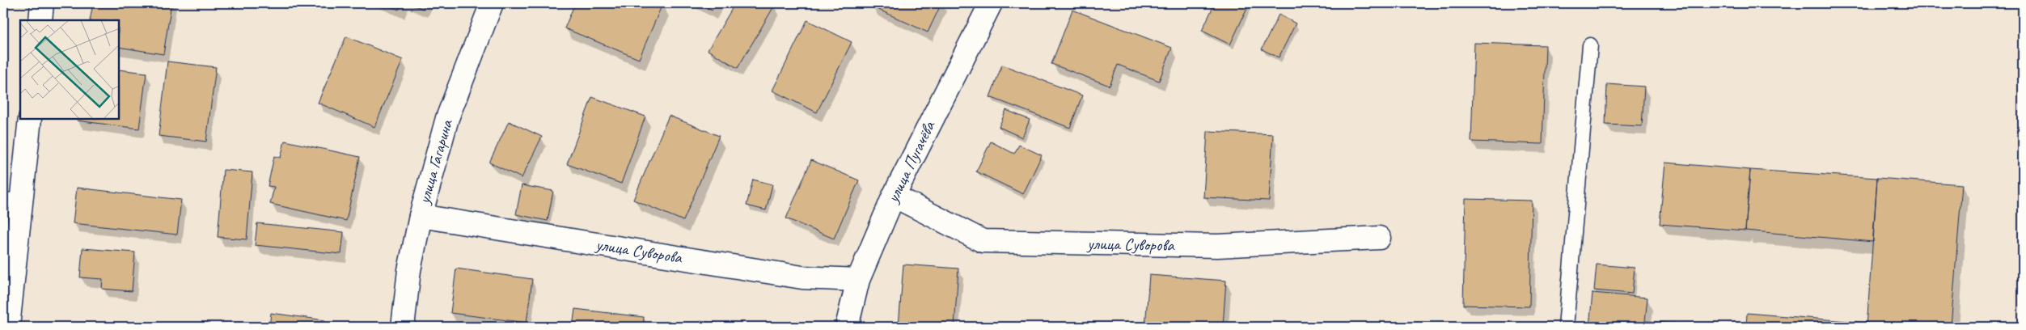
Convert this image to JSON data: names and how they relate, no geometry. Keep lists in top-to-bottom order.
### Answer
{
  "streets": {
    "street": ["улица Гагарина", "улица Пугачёва", "улица Суворова"]
  },
  "crossings": [
    ["улица Гагарина", "улица Суворова"],
    ["улица Пугачёва", "улица Суворова"]
  ]
}
